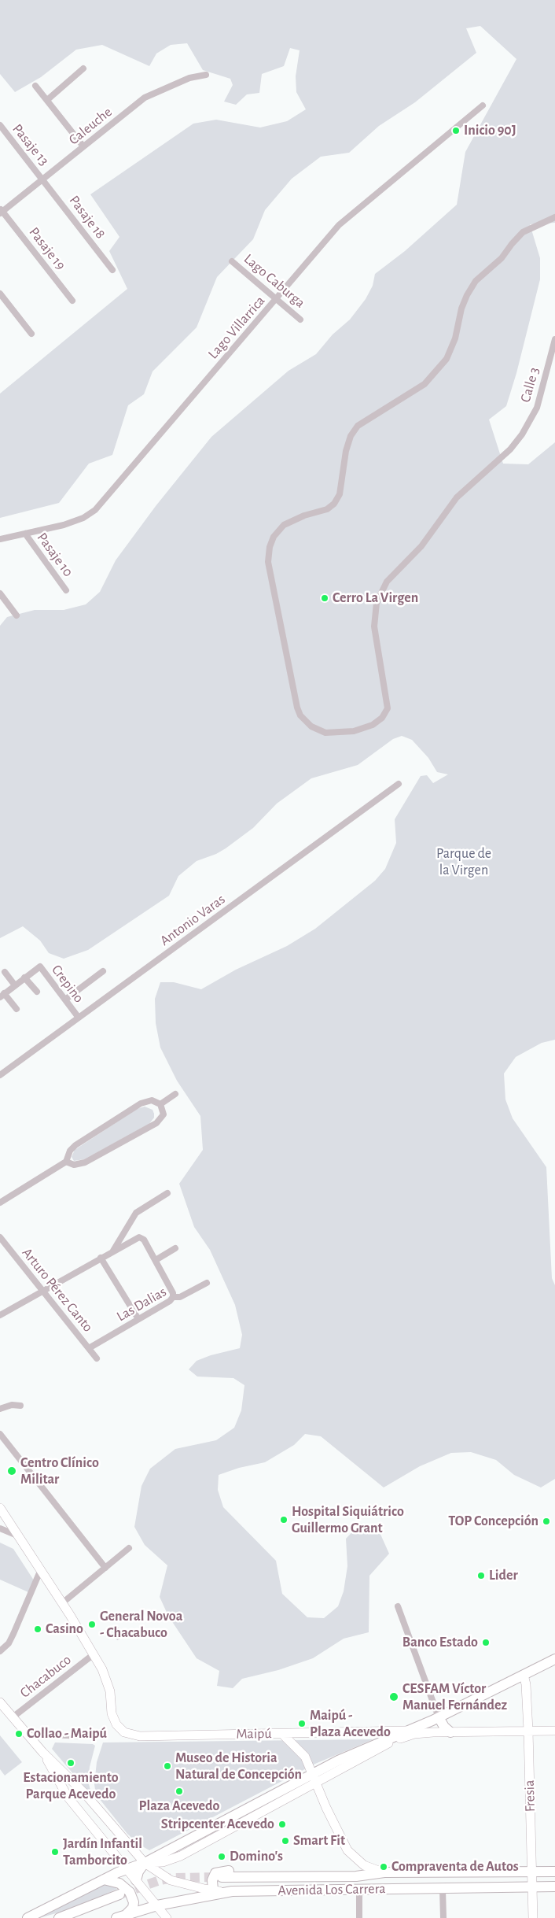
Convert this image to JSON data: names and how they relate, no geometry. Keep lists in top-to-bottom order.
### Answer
{
  "streets": {
    "main road": ["Maipú", "Fresia", "Avenida Los Carrera"],
    "street": [
      "Caleuche",
      "Pasaje 13",
      "Pasaje 18",
      "Pasaje 19",
      "Lago Caburga",
      "Lago Villarrica",
      "Calle 3",
      "Pasaje 10",
      "Antonio Varas",
      "Crepino",
      "Arturo Pérez Canto",
      "Las Dalias",
      "Chacabuco"
    ]
  },
  "crossings": [
    ["Caleuche", "Pasaje 13"],
    ["Caleuche", "Pasaje 18"],
    ["Caleuche", "Pasaje 19"],
    ["Pasaje 13", "Pasaje 18"],
    ["Lago Caburga", "Lago Villarrica"],
    ["Lago Villarrica", "Pasaje 10"],
    ["Antonio Varas", "Crepino"],
    ["Arturo Pérez Canto", "Las Dalias"],
    ["Chacabuco", "Maipú"],
    ["Maipú", "Fresia"],
    ["Fresia", "Avenida Los Carrera"]
  ],
  "parks": ["Parque de la Virgen"],
  "places": [
    "Inicio 90J",
    "Cerro La Virgen",
    "Centro Clínico Militar",
    "Hospital Siquiátrico Guillermo Grant",
    "TOP Concepción",
    "Lider",
    "General Novoa - Chacabuco",
    "Casino",
    "Banco Estado",
    "CESFAM Víctor Manuel Fernández",
    "Maipú - Plaza Acevedo",
    "Collao - Maipú",
    "Estacionamiento Parque Acevedo",
    "Museo de Historia Natural de Concepción",
    "Plaza Acevedo",
    "Stripcenter Acevedo",
    "Smart Fit",
    "Jardín Infantil Tamborcito",
    "Domino's",
    "Compraventa de Autos"
  ]
}
